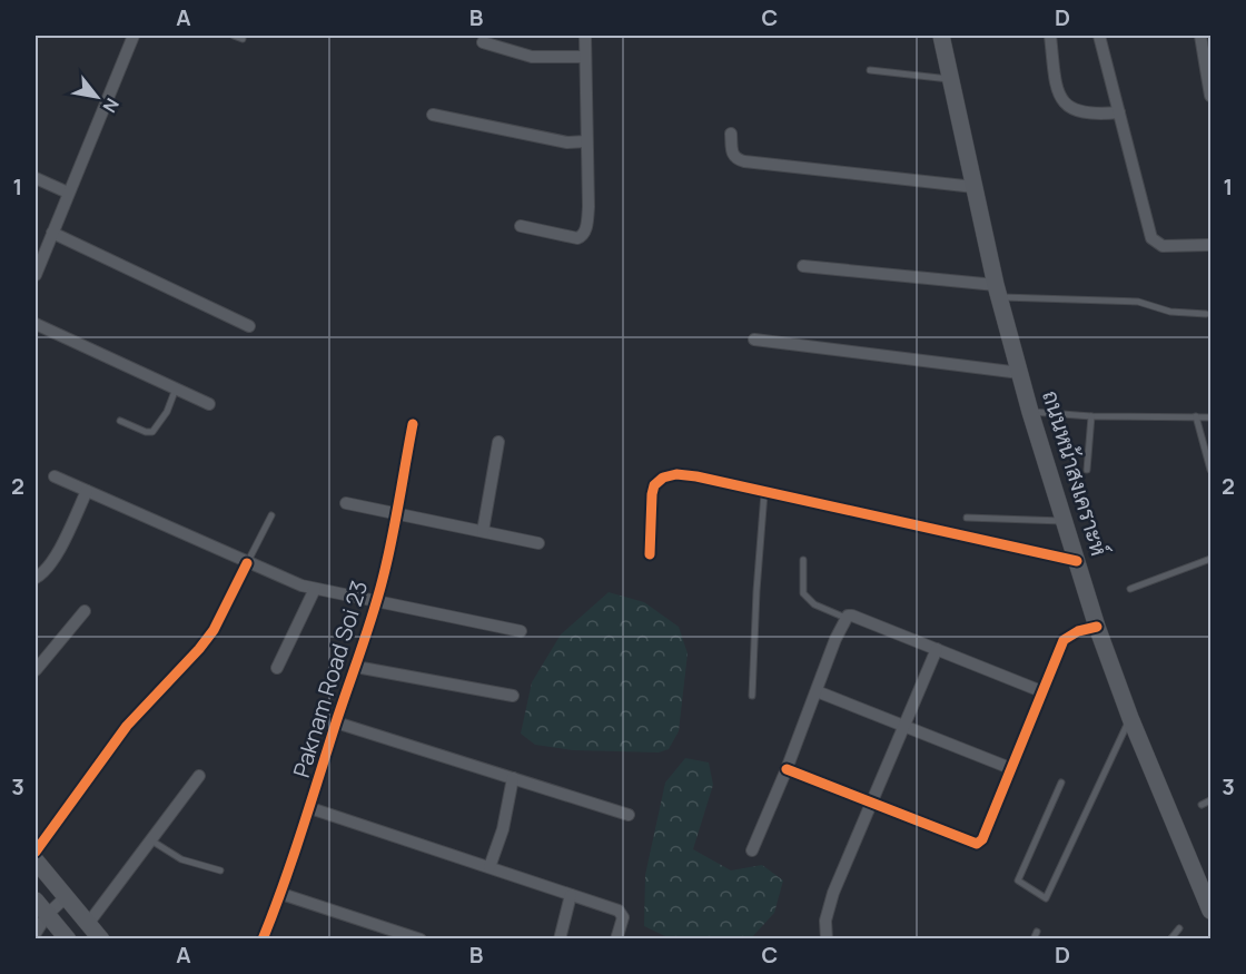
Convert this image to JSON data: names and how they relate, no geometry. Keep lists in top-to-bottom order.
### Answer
{
  "streets": {
    "main road": ["ถนนหน้าสงเคราะห์"],
    "street": ["Paknam Road Soi 23"]
  },
  "north": "bottom right",
  "grid": {
    "columns": [
      "A",
      "B",
      "C",
      "D"
    ],
    "rows": ["1", "2", "3"]
  }
}
